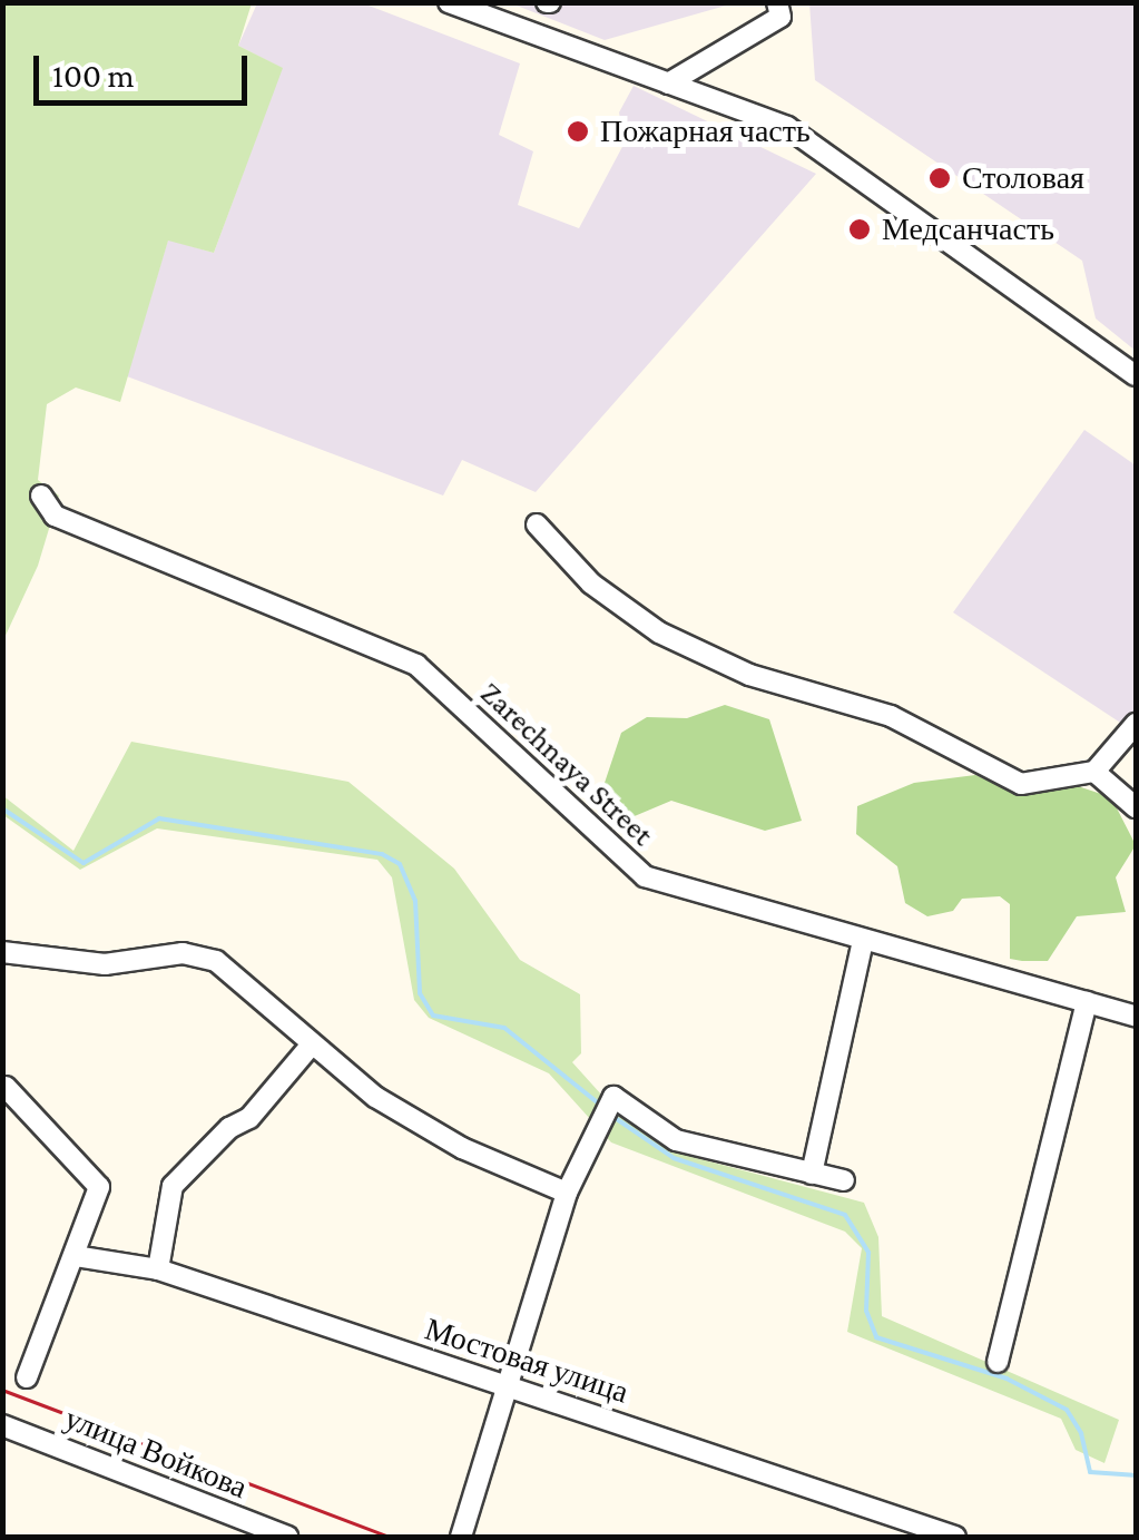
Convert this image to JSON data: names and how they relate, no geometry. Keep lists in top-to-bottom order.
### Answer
{
  "streets": {
    "street": ["Zarechnaya Street", "Мостовая улица", "улица Войкова"]
  },
  "places": ["Пожарная часть", "Столовая", "Медсанчасть"],
  "scale_bar": "100 m"
}
